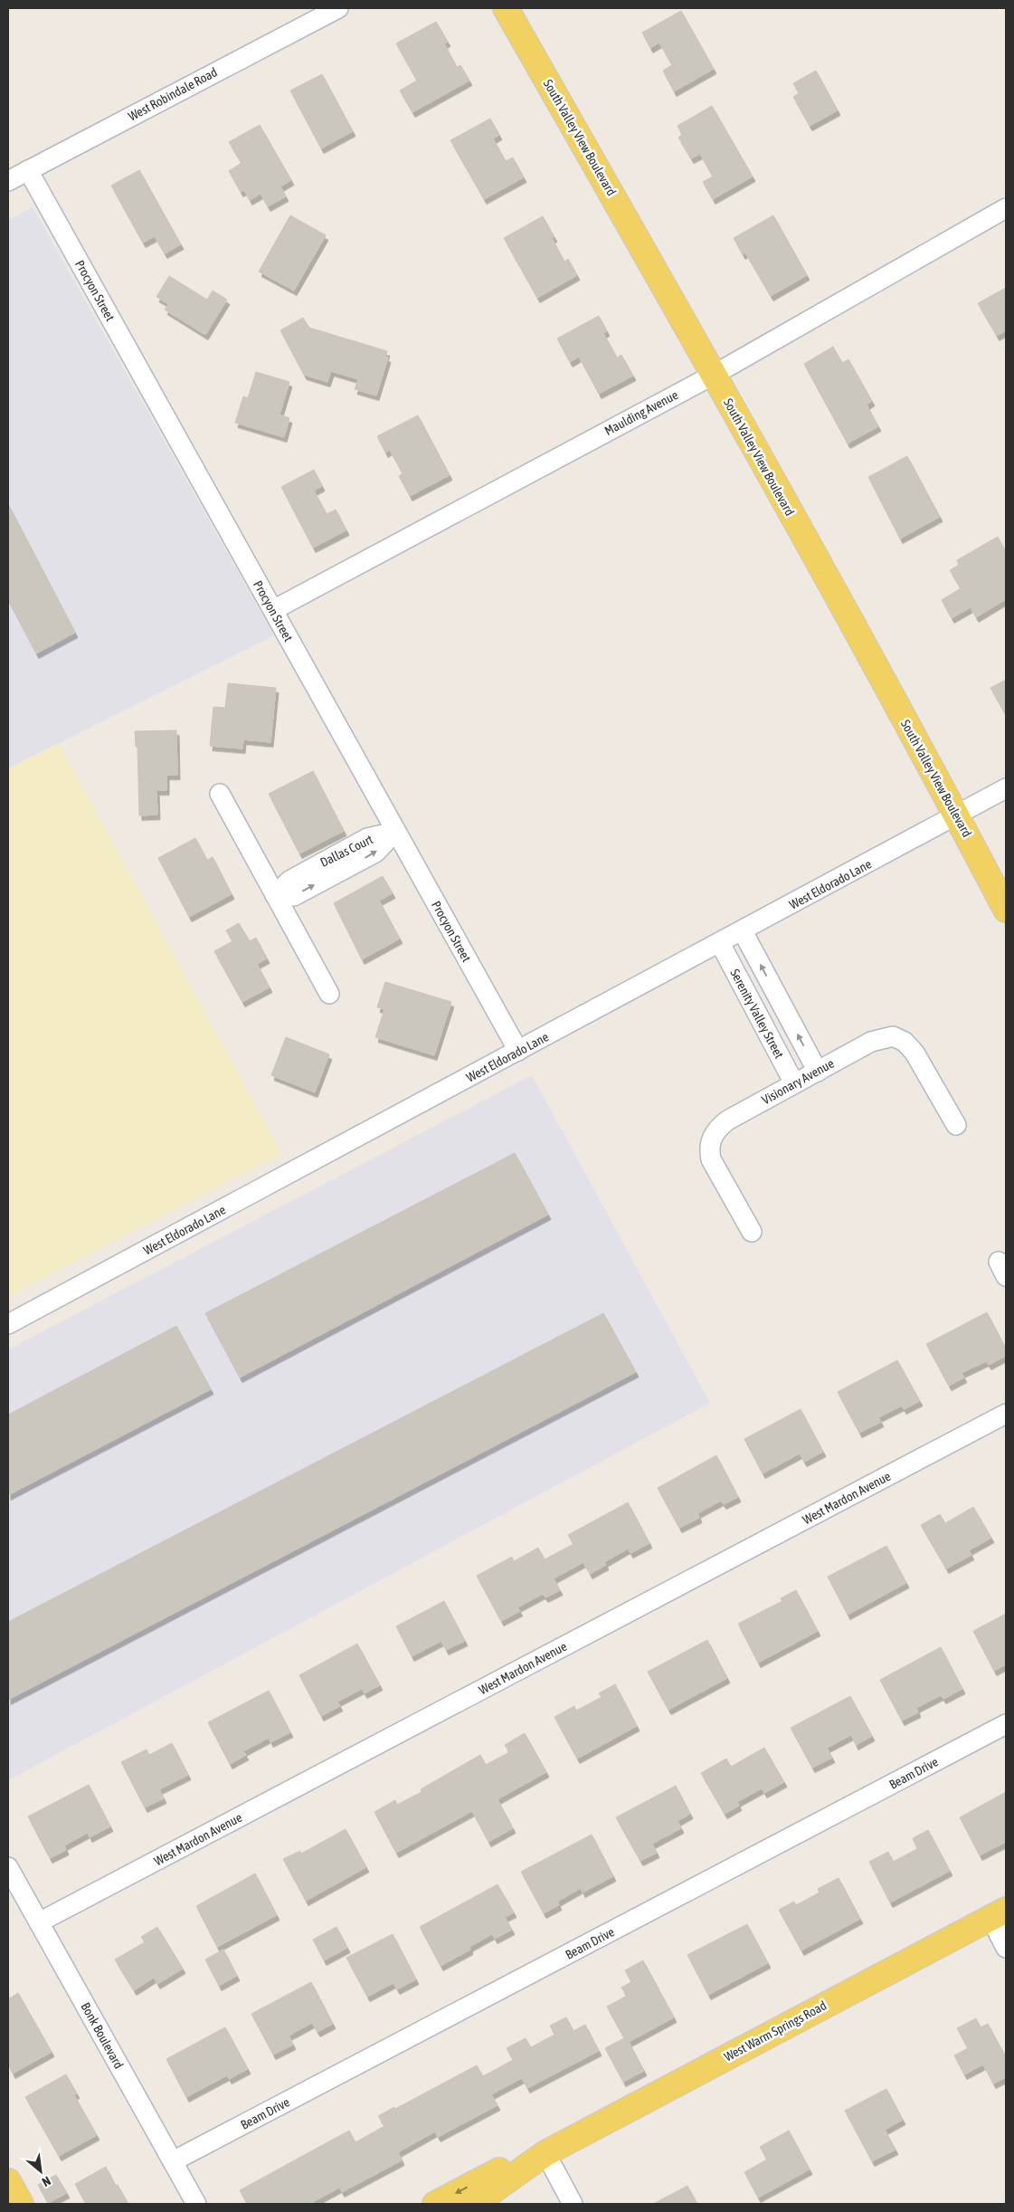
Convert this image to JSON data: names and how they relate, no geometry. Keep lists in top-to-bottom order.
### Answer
{
  "streets": {
    "main road": ["South Valley View Boulevard", "West Warm Springs Road"],
    "street": [
      "West Robindale Road",
      "Procyon Street",
      "Maulding Avenue",
      "Dallas Court",
      "West Eldorado Lane",
      "Serenity Valley Street",
      "Visionary Avenue",
      "West Mardon Avenue",
      "Beam Drive",
      "Bonk Boulevard"
    ]
  },
  "crossings": [
    ["West Robindale Road", "Procyon Street"],
    ["South Valley View Boulevard", "Maulding Avenue"],
    ["South Valley View Boulevard", "West Eldorado Lane"],
    ["Procyon Street", "Maulding Avenue"],
    ["Procyon Street", "Dallas Court"],
    ["Procyon Street", "West Eldorado Lane"],
    ["West Eldorado Lane", "Serenity Valley Street"],
    ["Serenity Valley Street", "Visionary Avenue"],
    ["West Mardon Avenue", "Bonk Boulevard"],
    ["Beam Drive", "Bonk Boulevard"]
  ],
  "north": "bottom right"
}
